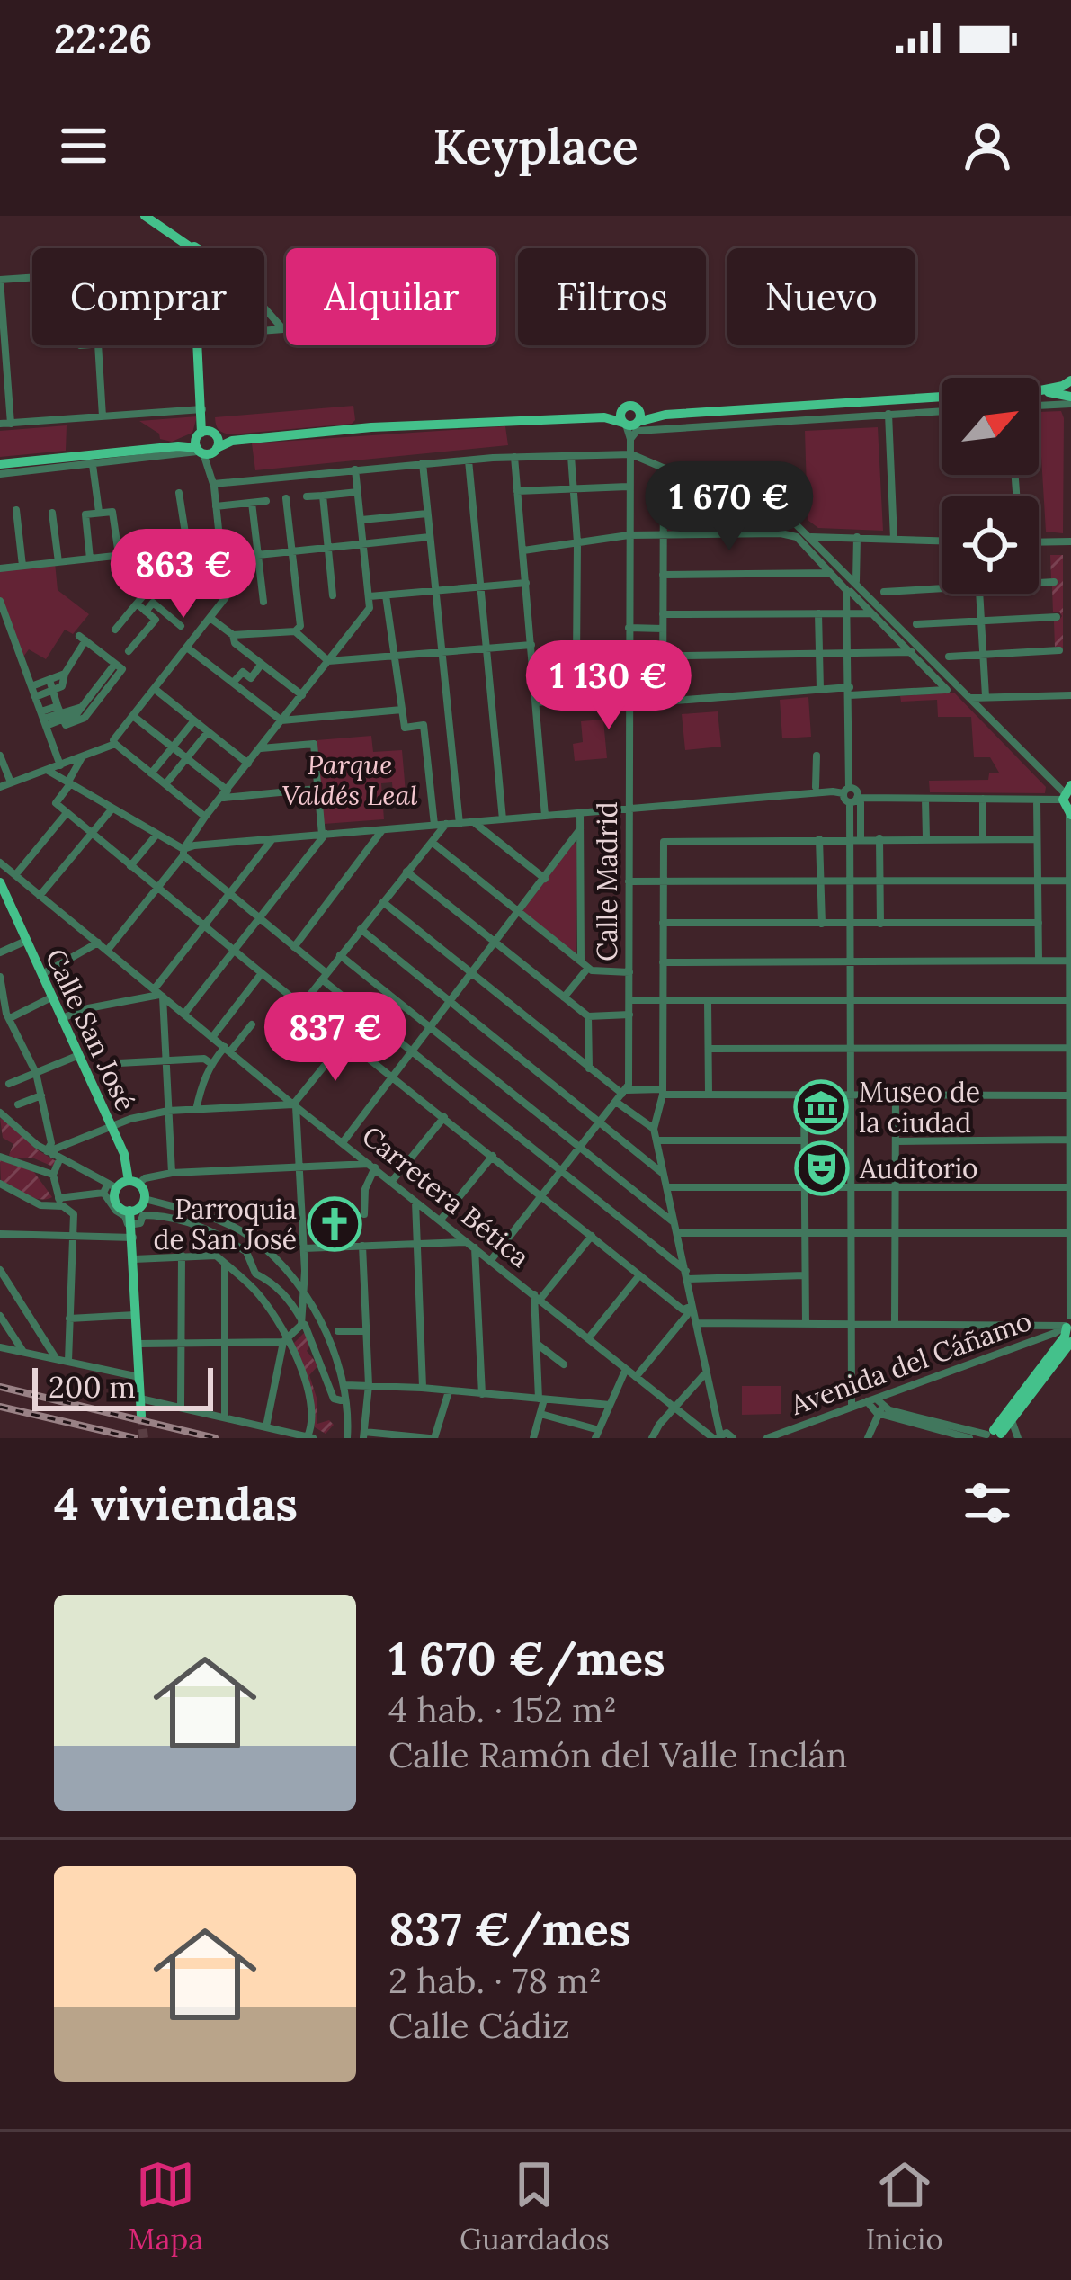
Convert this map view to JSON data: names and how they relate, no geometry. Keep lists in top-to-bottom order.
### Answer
{
  "streets": {
    "main road": ["Calle San José"],
    "street": ["Calle Madrid", "Carretera Bética", "Avenida del Cáñamo"]
  },
  "parks": ["Parque Valdés Leal"],
  "places": {
    "museum": ["Museo de la ciudad"],
    "theatre": ["Auditorio"],
    "church": ["Parroquia de San José"]
  },
  "scale_bar": "200 m",
  "north": "top right",
  "page": {
    "status": "22:26",
    "header": "Keyplace",
    "chip": [
      "Comprar",
      "Alquilar",
      "Filtros",
      "Nuevo"
    ],
    "price": [
      "1 670 €",
      "863 €",
      "1 130 €",
      "837 €"
    ],
    "scale": "200 m",
    "heading": "4 viviendas",
    "list": [
      {
        "name": "1 670 €/mes",
        "note": "4 hab. · 152 m² · Calle Ramón del Valle Inclán"
      },
      {
        "name": "837 €/mes",
        "note": "2 hab. · 78 m² · Calle Cádiz"
      }
    ],
    "tabs": ["Mapa", "Guardados", "Inicio"]
  }
}
